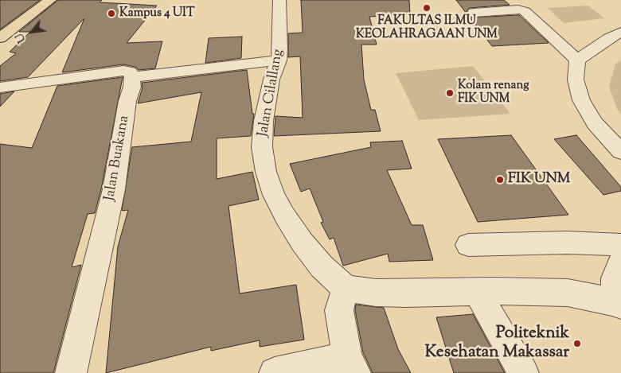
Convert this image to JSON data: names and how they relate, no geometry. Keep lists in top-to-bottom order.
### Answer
{
  "streets": {
    "street": ["Jalan Cilallang", "Jalan Buakana"]
  },
  "places": [
    "FAKULTAS ILMU KEOLAHRAGAAN UNM",
    "Kampus 4 UIT",
    "Kolam renang FIK UNM",
    "FIK UNM",
    "Politeknik Kesehatan Makassar"
  ],
  "north": "bottom left"
}
